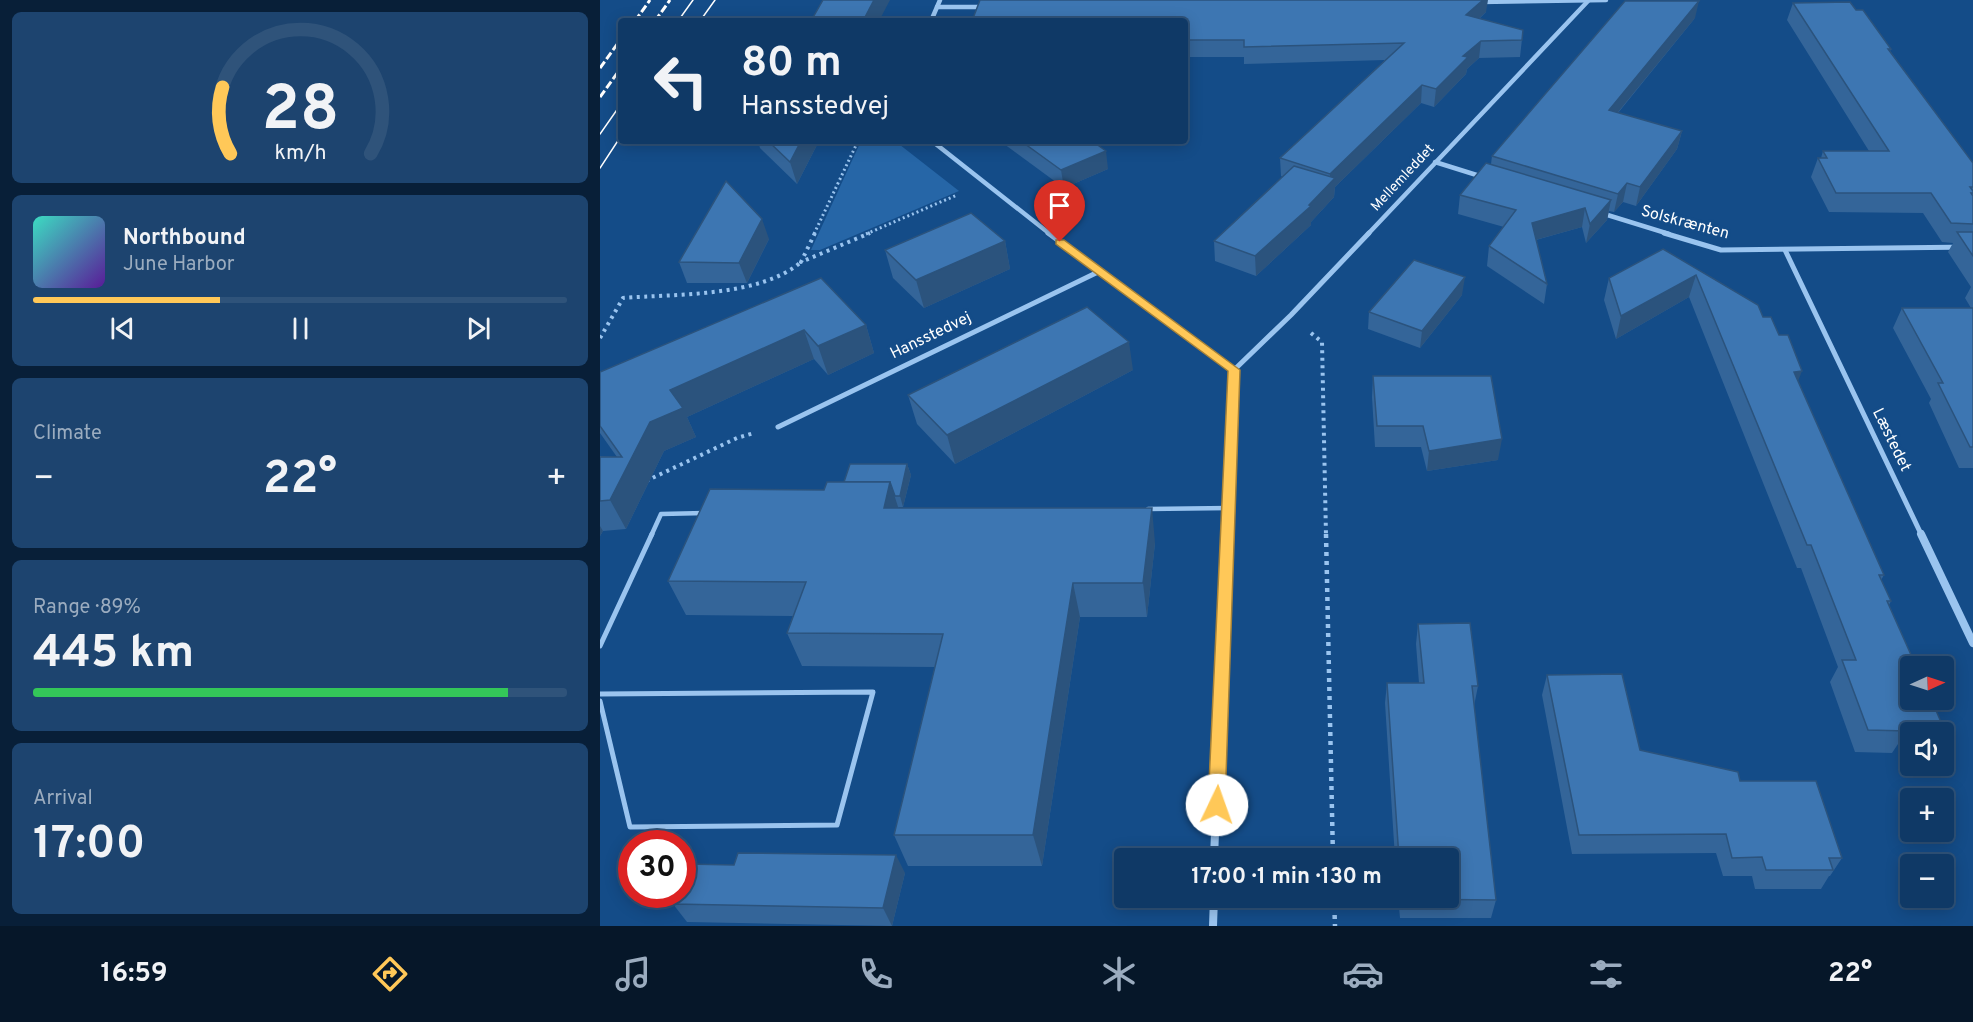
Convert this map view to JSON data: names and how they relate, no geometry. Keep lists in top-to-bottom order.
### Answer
{
  "streets": {
    "street": [
      "Mellemleddet",
      "Solskrænten",
      "Hansstedvej",
      "Læstedet"
    ]
  },
  "crossings": [
    ["Solskrænten", "Læstedet"]
  ],
  "north": "right",
  "page": {
    "turn": ["80 m", "Hansstedvej"],
    "song": ["Northbound", "June Harbor"],
    "tile": [
      "Climate",
      ["Range · 89%", "445 km"],
      ["Arrival", "17:00"]
    ],
    "heat": ["−", "22°", "+"],
    "map_buttons": ["+", "−"],
    "limit": "30",
    "trip": "17:00 · 1 min · 130 m",
    "tabs": ["16:59", "22°"],
    "gauge": ["28", "km/h"]
  }
}
